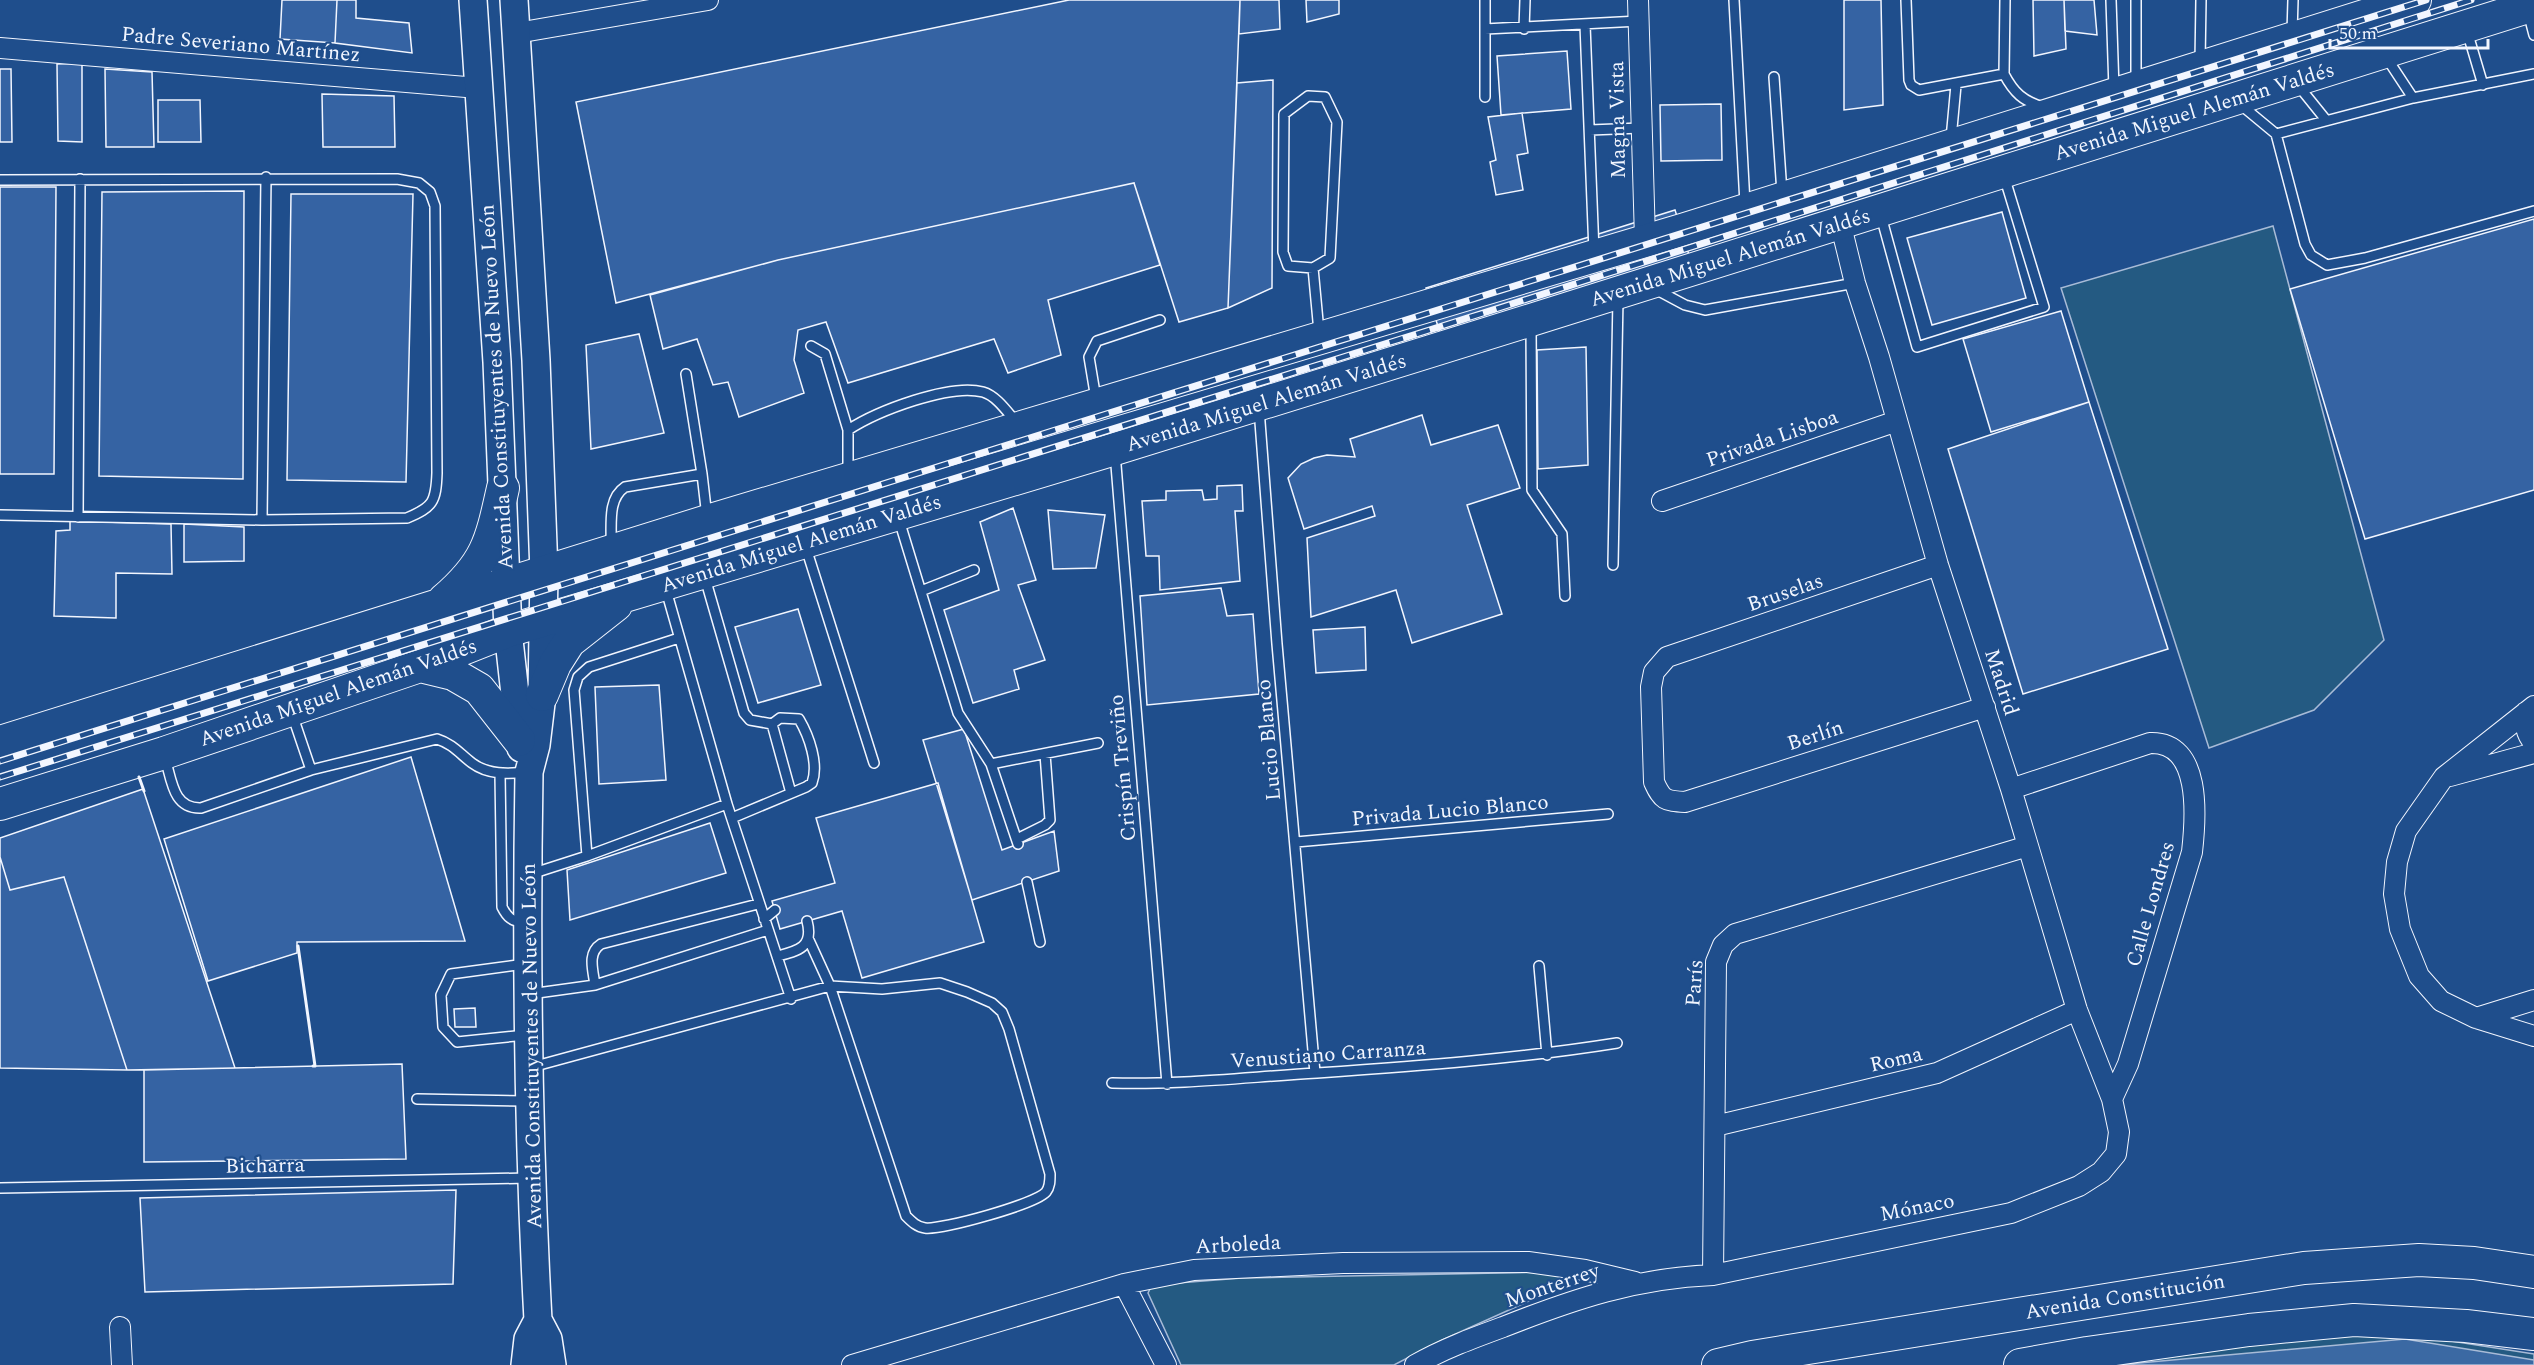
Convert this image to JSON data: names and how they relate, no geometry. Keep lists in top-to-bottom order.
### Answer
{
  "streets": {
    "highway": ["Avenida Miguel Alemán Valdés", "Avenida Constitución"],
    "main road": ["Avenida Constituyentes de Nuevo León"],
    "street": [
      "Padre Severiano Martínez",
      "Magna Vista",
      "Privada Lisboa",
      "Bruselas",
      "Madrid",
      "Berlín",
      "Calle Londres",
      "París",
      "Roma",
      "Mónaco",
      "Arboleda",
      "Monterrey"
    ],
    "lane": [
      "Lucio Blanco",
      "Crispín Treviño",
      "Privada Lucio Blanco",
      "Venustiano Carranza",
      "Bicharra"
    ]
  },
  "crossings": [
    ["Padre Severiano Martínez", "Avenida Constituyentes de Nuevo León"],
    ["Avenida Miguel Alemán Valdés", "Magna Vista"],
    ["Avenida Miguel Alemán Valdés", "Avenida Constituyentes de Nuevo León"],
    ["Avenida Miguel Alemán Valdés", "Madrid"],
    ["Avenida Miguel Alemán Valdés", "Lucio Blanco"],
    ["Avenida Miguel Alemán Valdés", "Crispín Treviño"],
    ["Avenida Constituyentes de Nuevo León", "Bicharra"],
    ["Privada Lisboa", "Madrid"],
    ["Bruselas", "Madrid"],
    ["Bruselas", "Berlín"],
    ["Madrid", "Berlín"],
    ["Madrid", "Calle Londres"],
    ["Madrid", "París"],
    ["Madrid", "Roma"],
    ["Madrid", "Mónaco"],
    ["Lucio Blanco", "Privada Lucio Blanco"],
    ["Lucio Blanco", "Venustiano Carranza"],
    ["Crispín Treviño", "Venustiano Carranza"],
    ["París", "Roma"],
    ["París", "Mónaco"],
    ["París", "Monterrey"],
    ["Mónaco", "Monterrey"],
    ["Arboleda", "Monterrey"]
  ],
  "scale_bar": "50 m"
}
